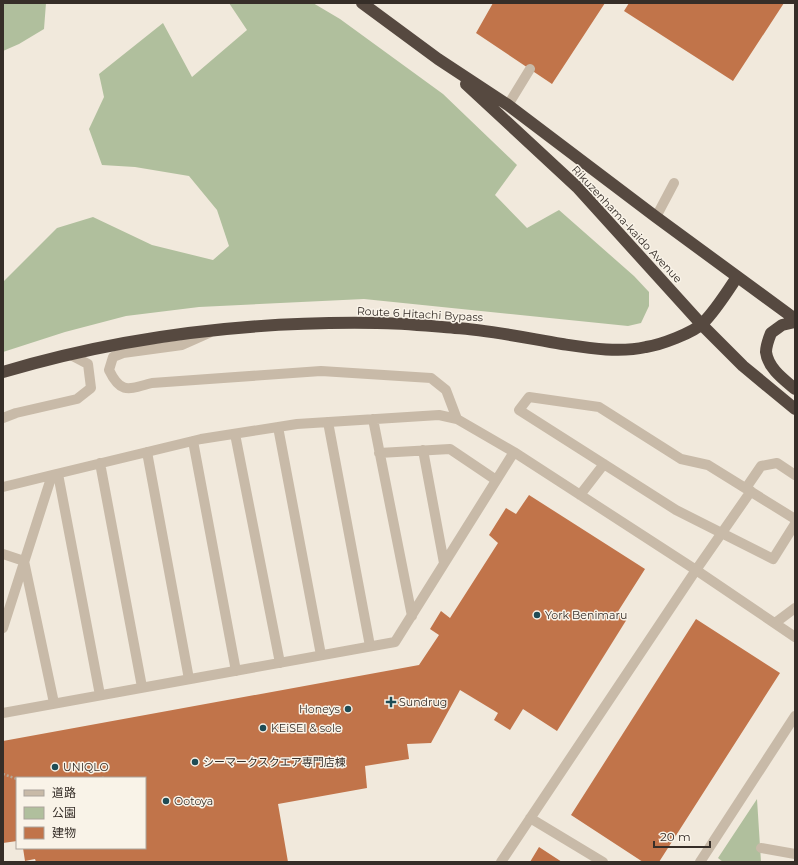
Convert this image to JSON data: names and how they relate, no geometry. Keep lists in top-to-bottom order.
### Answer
{
  "streets": {
    "highway": ["Rikuzenhama-kaido Avenue", "Route 6 Hitachi Bypass"]
  },
  "crossings": [
    ["Rikuzenhama-kaido Avenue", "Route 6 Hitachi Bypass"]
  ],
  "places": {
    "other": [
      "York Benimaru",
      "Honeys",
      "KEiSEI & sole",
      "シーマークスクエア専門店棟",
      "UNIQLO",
      "Ootoya"
    ],
    "health": ["Sundrug"]
  },
  "legend": ["道路", "公園", "建物"],
  "scale_bar": "20 m"
}
